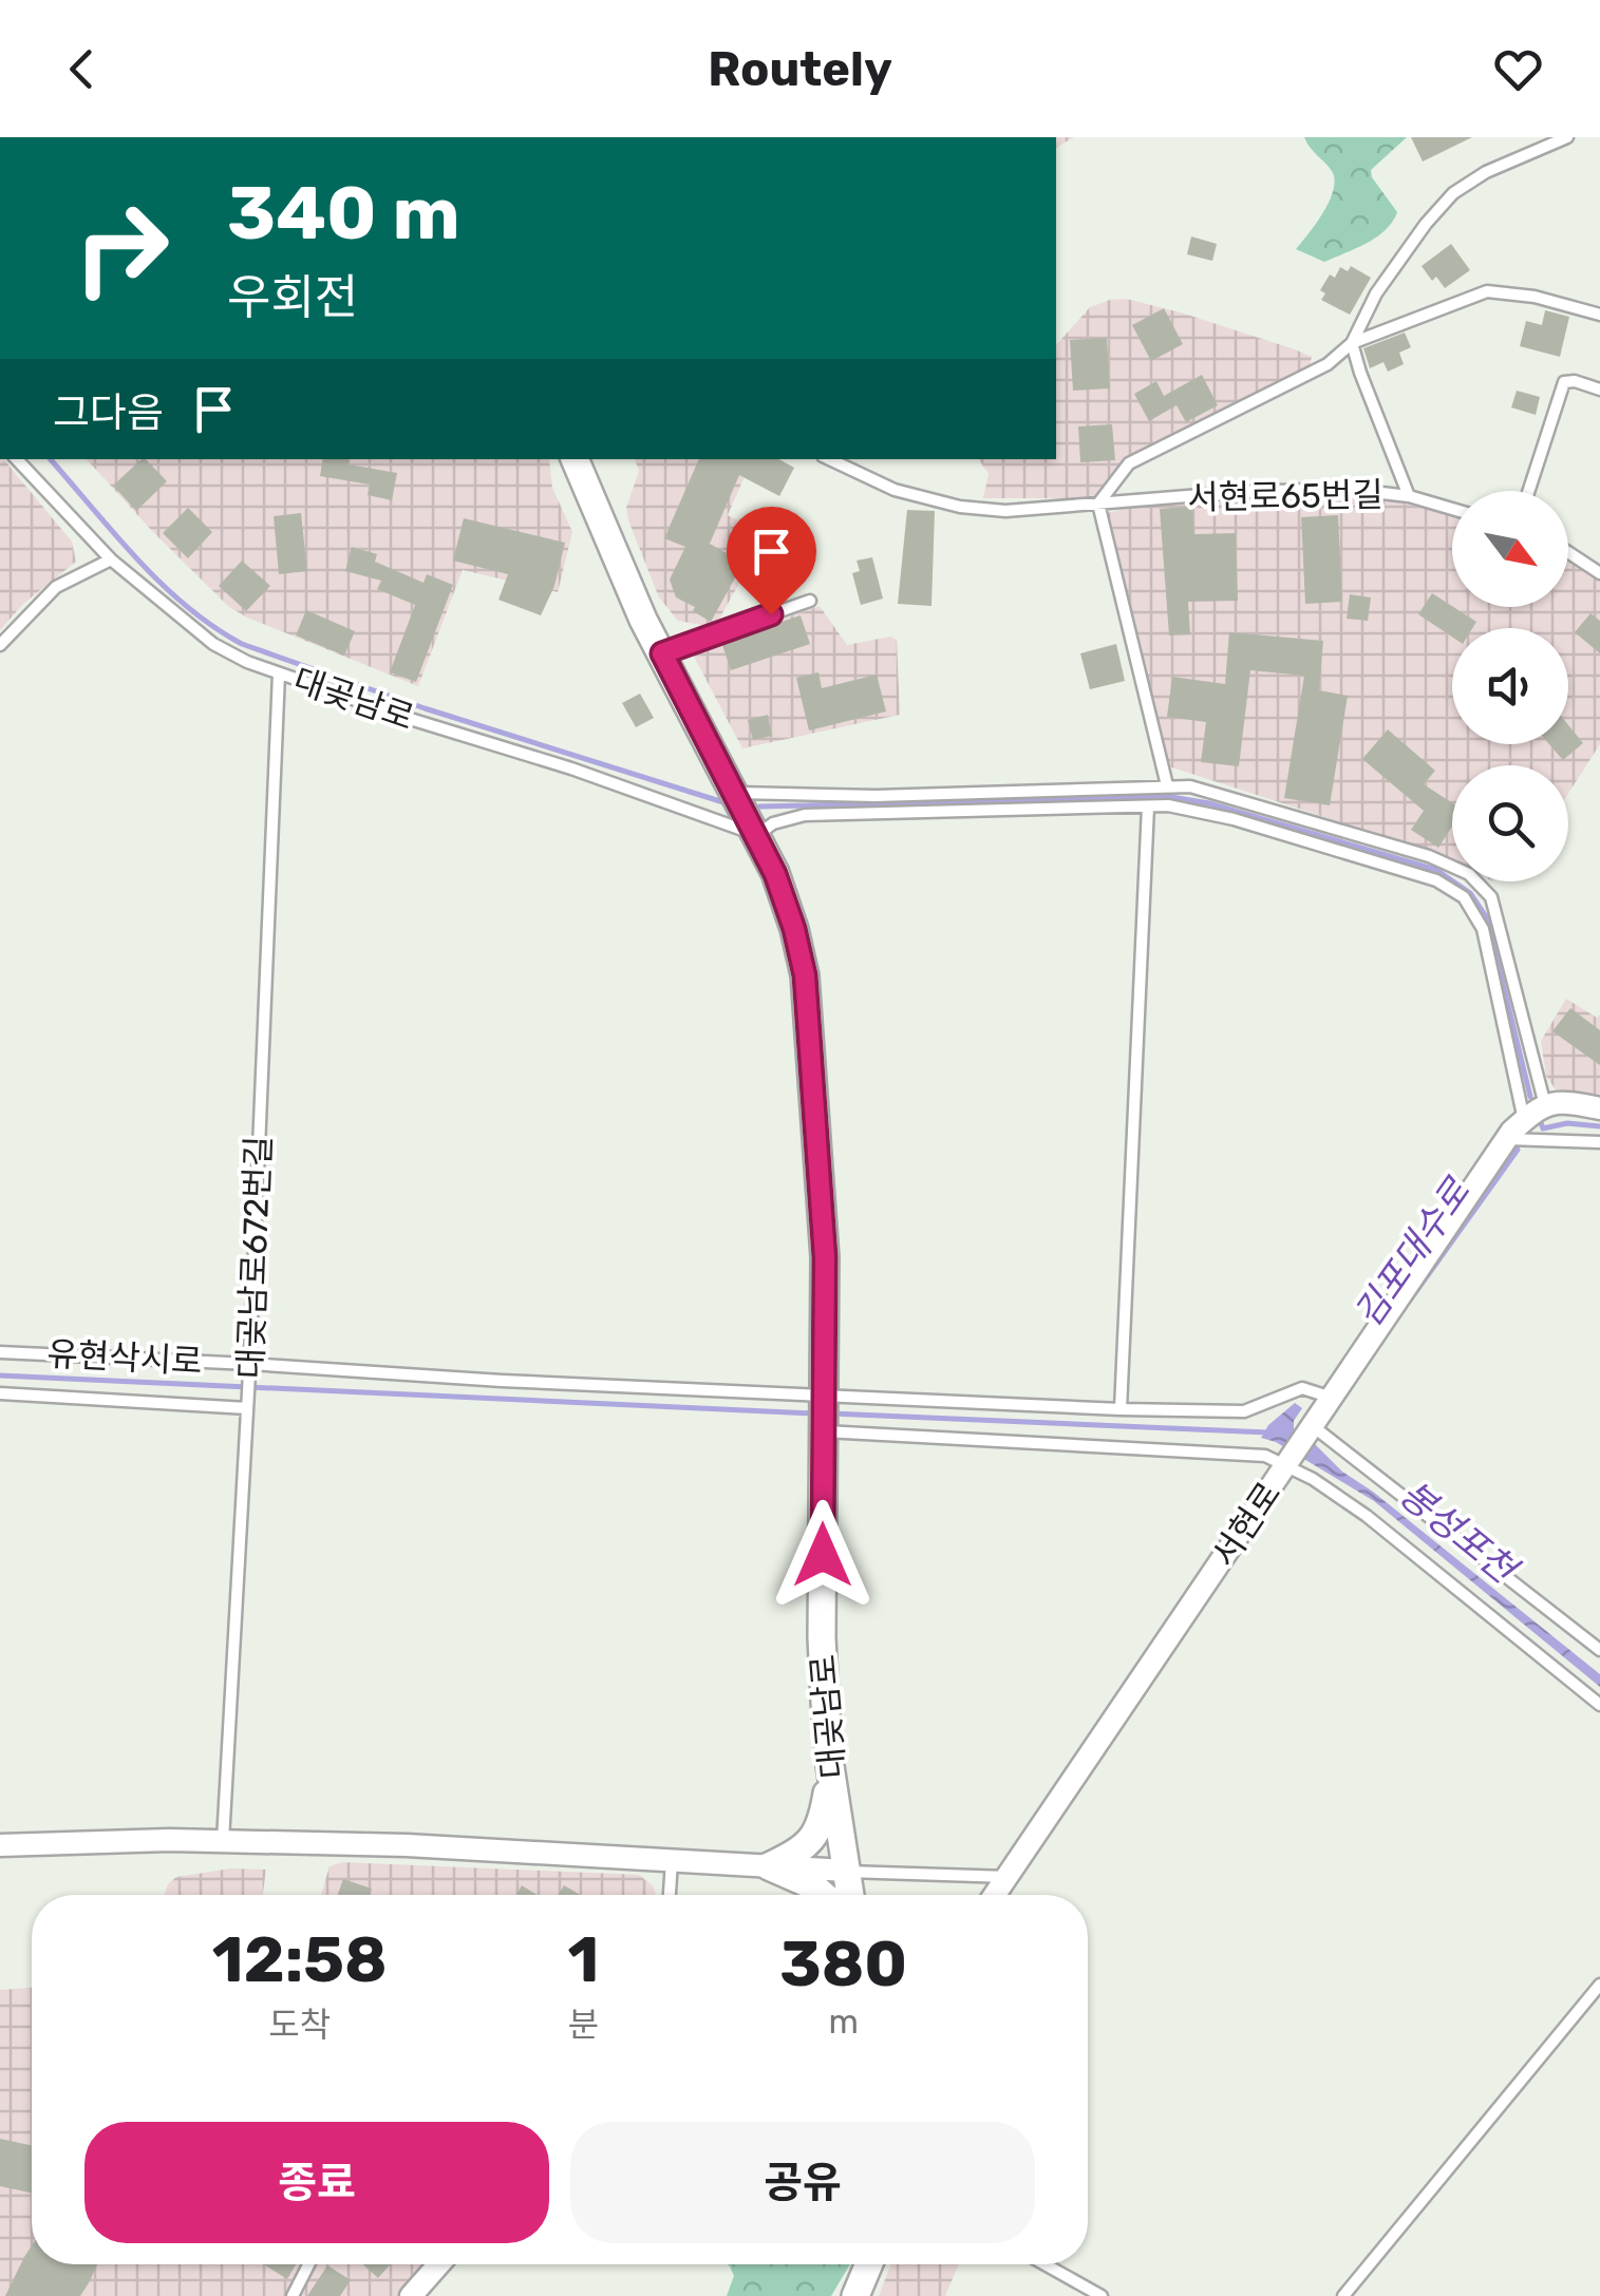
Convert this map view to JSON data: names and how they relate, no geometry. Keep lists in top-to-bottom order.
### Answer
{
  "streets": {
    "street": ["대곶남로", "서현로"],
    "lane": ["서현로65번길", "대곶남로672번길", "유현삭시로"]
  },
  "crossings": [
    ["대곶남로", "대곶남로672번길"],
    ["대곶남로", "유현삭시로"],
    ["대곶남로672번길", "유현삭시로"]
  ],
  "water": ["김포대수로", "봉성포천"],
  "north": "bottom right",
  "page": {
    "header": "Routely",
    "turn": ["340 m", "우회전"],
    "then": "그다음",
    "eta": [
      "12:58",
      "도착",
      "1",
      "분",
      "380",
      "m"
    ],
    "buttons": ["종료", "공유"]
  }
}
